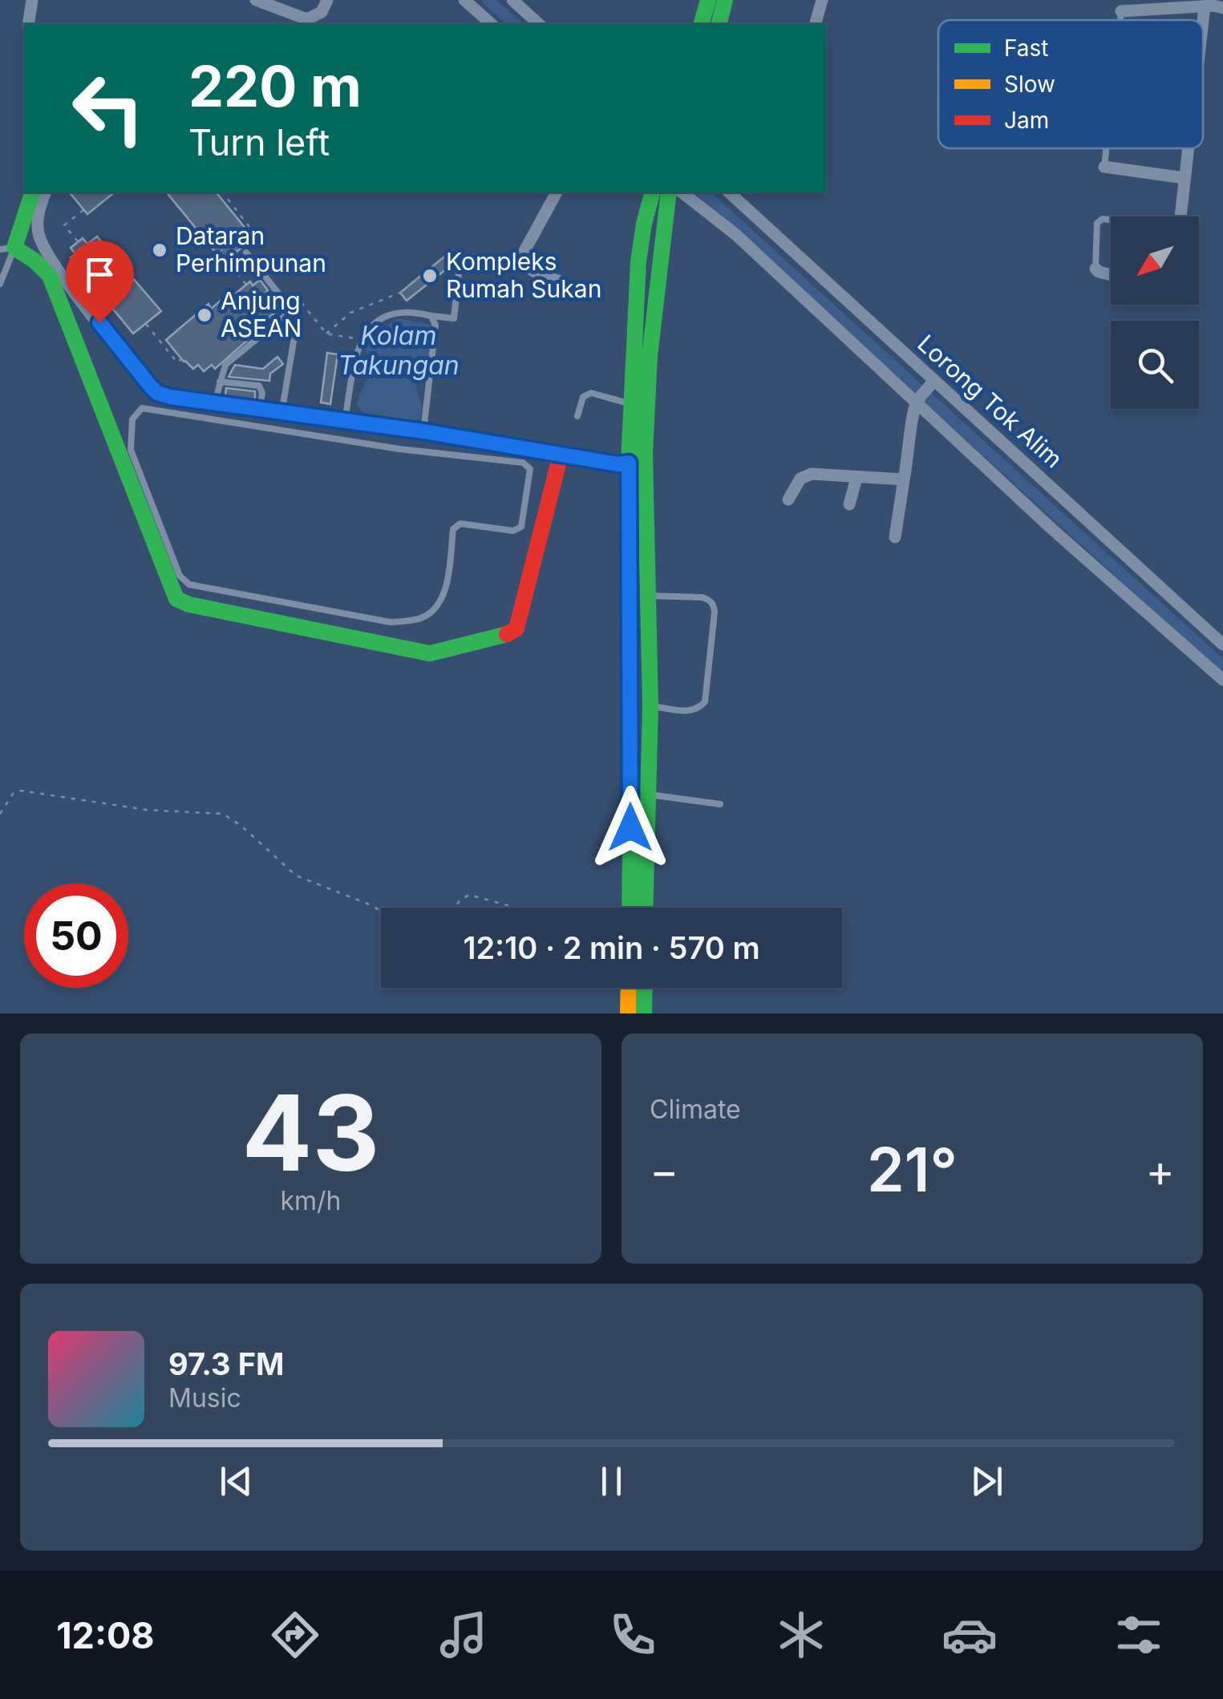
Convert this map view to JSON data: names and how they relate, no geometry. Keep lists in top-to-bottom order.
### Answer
{
  "streets": {
    "street": ["Lorong Tok Alim"]
  },
  "water": ["Kolam Takungan"],
  "places": ["Dataran Perhimpunan", "Kompleks Rumah Sukan", "Anjung ASEAN"],
  "legend": ["Fast", "Slow", "Jam"],
  "north": "bottom left",
  "page": {
    "turn": ["220 m", "Turn left"],
    "limit": "50",
    "trip": "12:10 · 2 min · 570 m",
    "tile": [
      ["43", "km/h"],
      "Climate"
    ],
    "heat": ["−", "21°", "+"],
    "song": ["97.3 FM", "Music"],
    "tabs": "12:08"
  }
}
